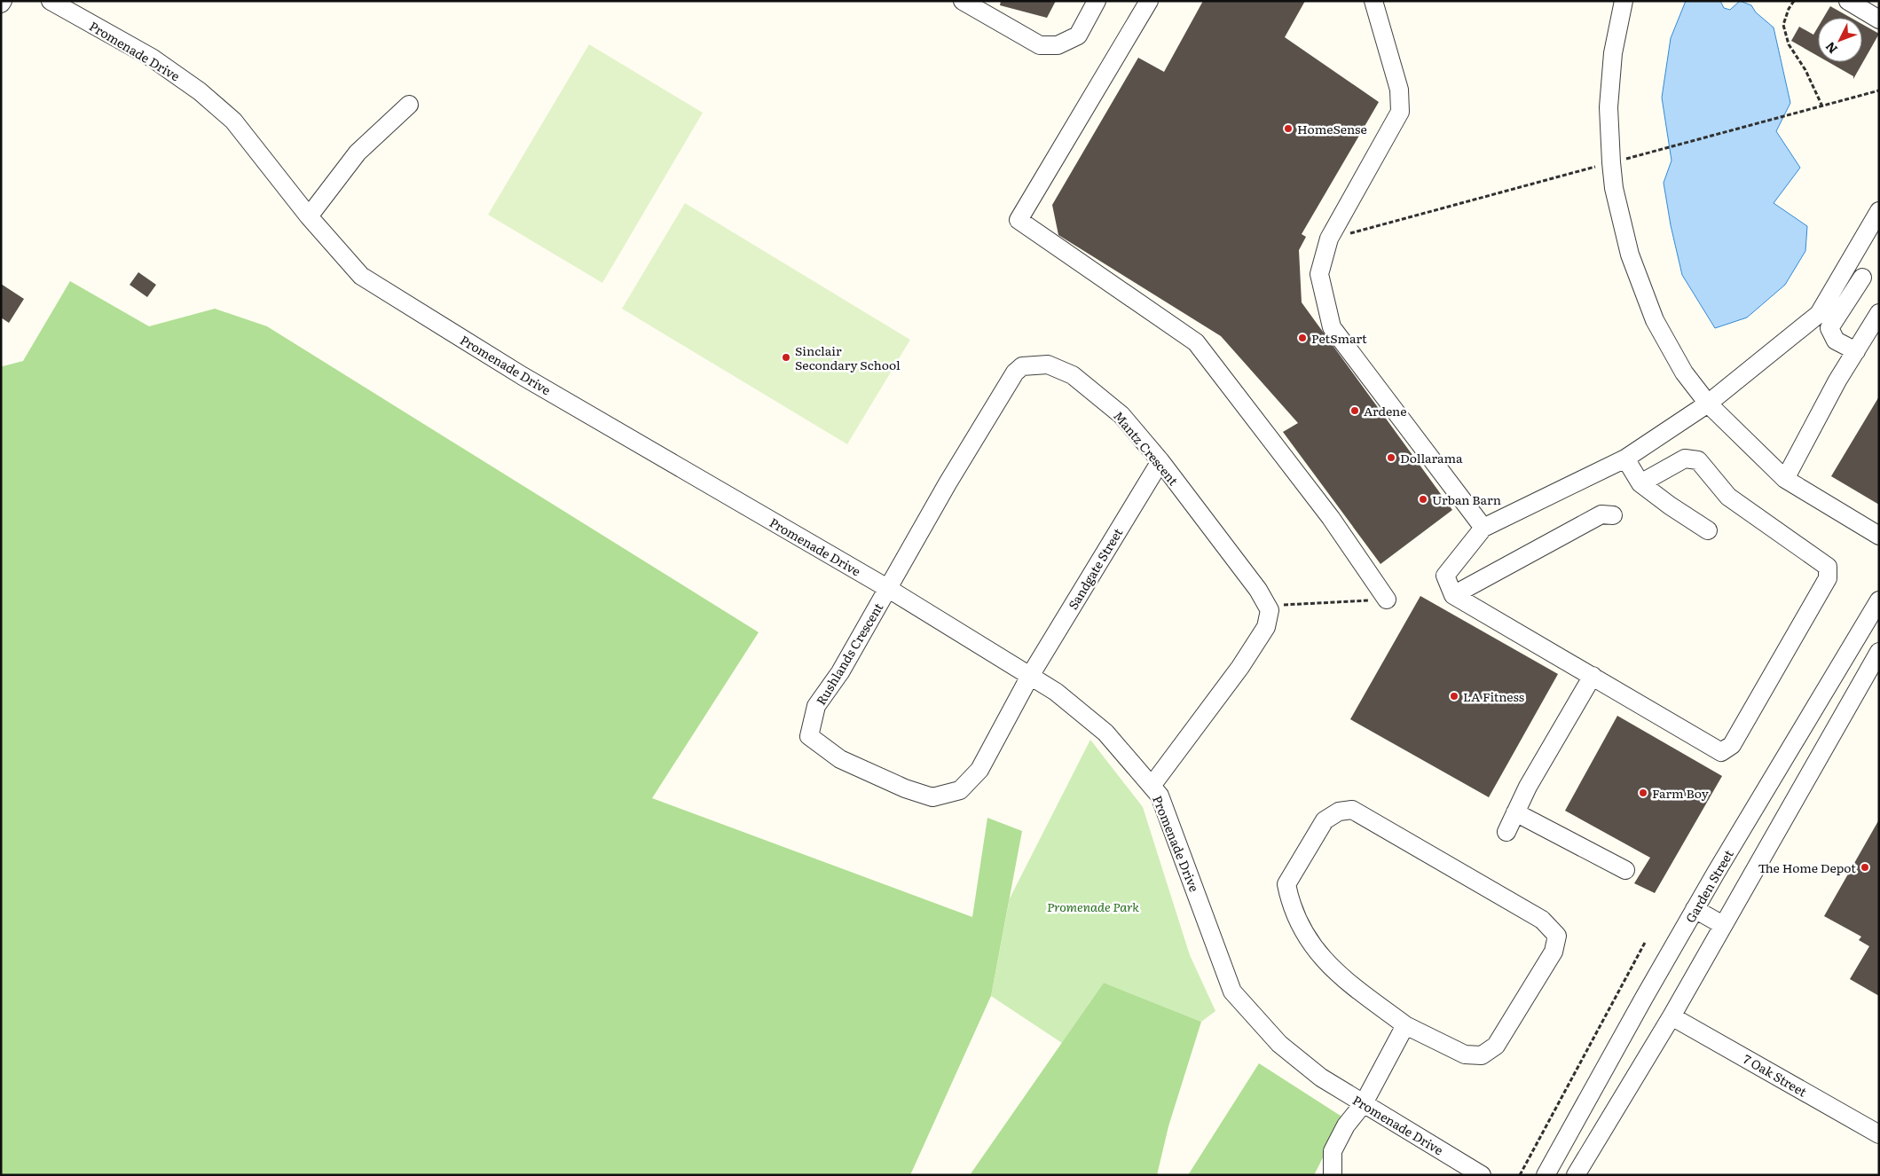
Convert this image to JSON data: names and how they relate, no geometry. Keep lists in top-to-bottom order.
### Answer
{
  "streets": {
    "street": [
      "Promenade Drive",
      "Mantz Crescent",
      "Sandgate Street",
      "Rushlands Crescent",
      "Garden Street",
      "7 Oak Street"
    ]
  },
  "crossings": [
    ["Promenade Drive", "Mantz Crescent"],
    ["Promenade Drive", "Sandgate Street"],
    ["Promenade Drive", "Rushlands Crescent"],
    ["Mantz Crescent", "Sandgate Street"],
    ["Mantz Crescent", "Rushlands Crescent"],
    ["Sandgate Street", "Rushlands Crescent"]
  ],
  "parks": ["Promenade Park"],
  "places": [
    "HomeSense",
    "PetSmart",
    "Sinclair Secondary School",
    "Ardene",
    "Dollarama",
    "Urban Barn",
    "LA Fitness",
    "Farm Boy",
    "The Home Depot"
  ],
  "north": "bottom left"
}
